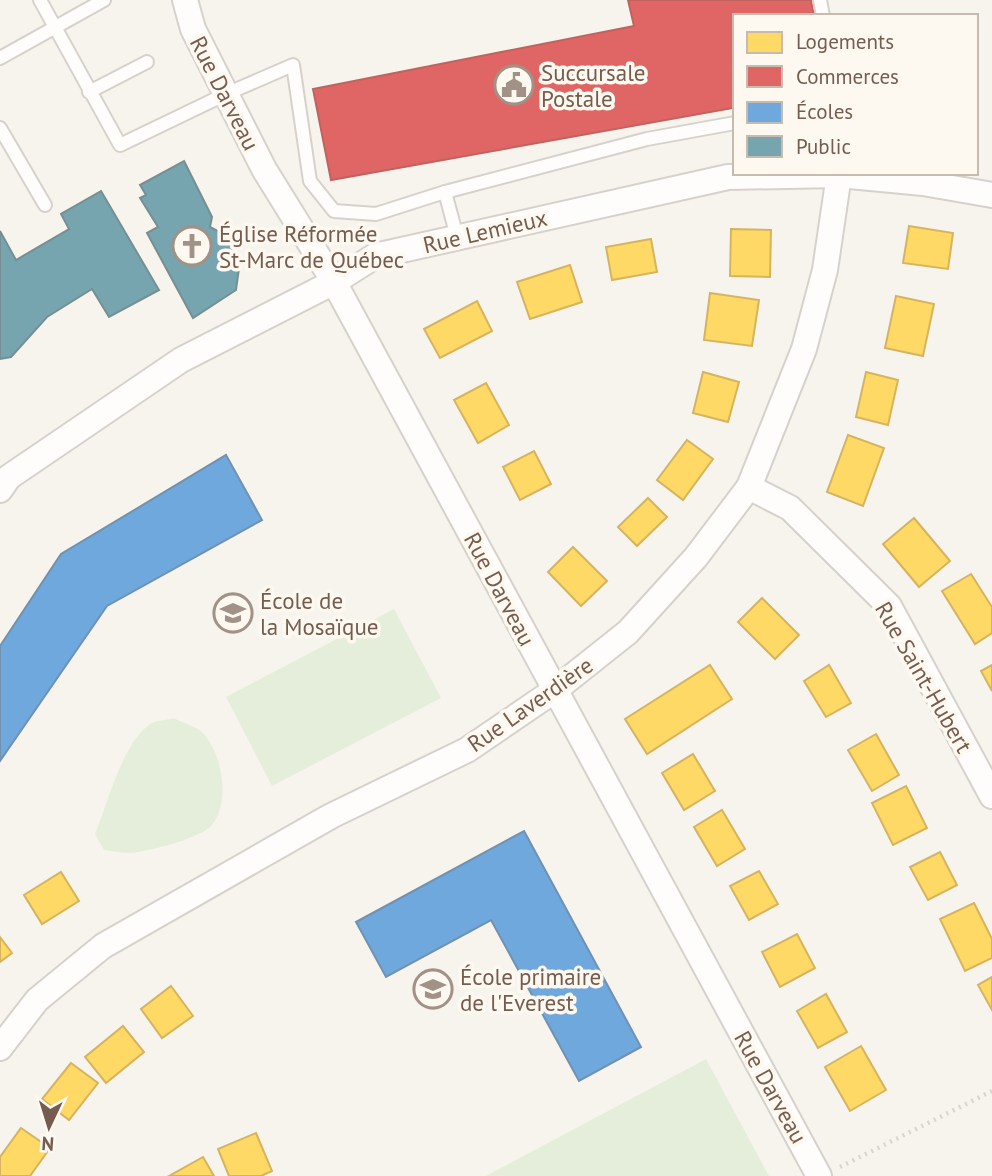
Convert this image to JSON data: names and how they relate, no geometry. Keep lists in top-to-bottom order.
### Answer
{
  "streets": {
    "street": [
      "Rue Darveau",
      "Rue Lemieux",
      "Rue Saint-Hubert",
      "Rue Laverdière"
    ]
  },
  "crossings": [
    ["Rue Darveau", "Rue Lemieux"],
    ["Rue Darveau", "Rue Laverdière"],
    ["Rue Lemieux", "Rue Laverdière"],
    ["Rue Saint-Hubert", "Rue Laverdière"]
  ],
  "places": {
    "public building": ["Succursale Postale"],
    "church": ["Église Réformée St-Marc de Québec"],
    "school or university": ["École de la Mosaïque", "École primaire de l'Everest"]
  },
  "legend": [
    "Logements",
    "Commerces",
    "Écoles",
    "Public"
  ],
  "north": "bottom"
}
